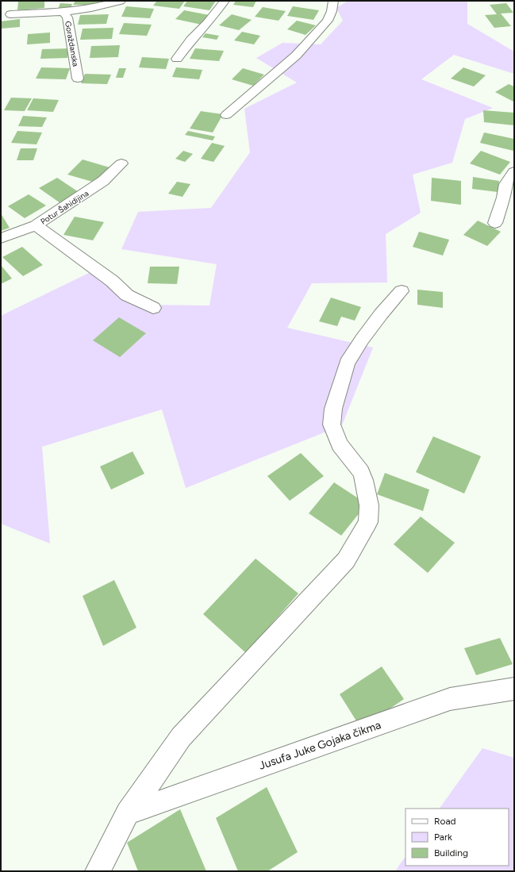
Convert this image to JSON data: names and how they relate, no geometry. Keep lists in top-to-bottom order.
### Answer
{
  "streets": {
    "street": ["Goraždanska", "Potur Šahidijina", "Jusufa Juke Gojaka čikma"]
  },
  "legend": ["Road", "Park", "Building"]
}
